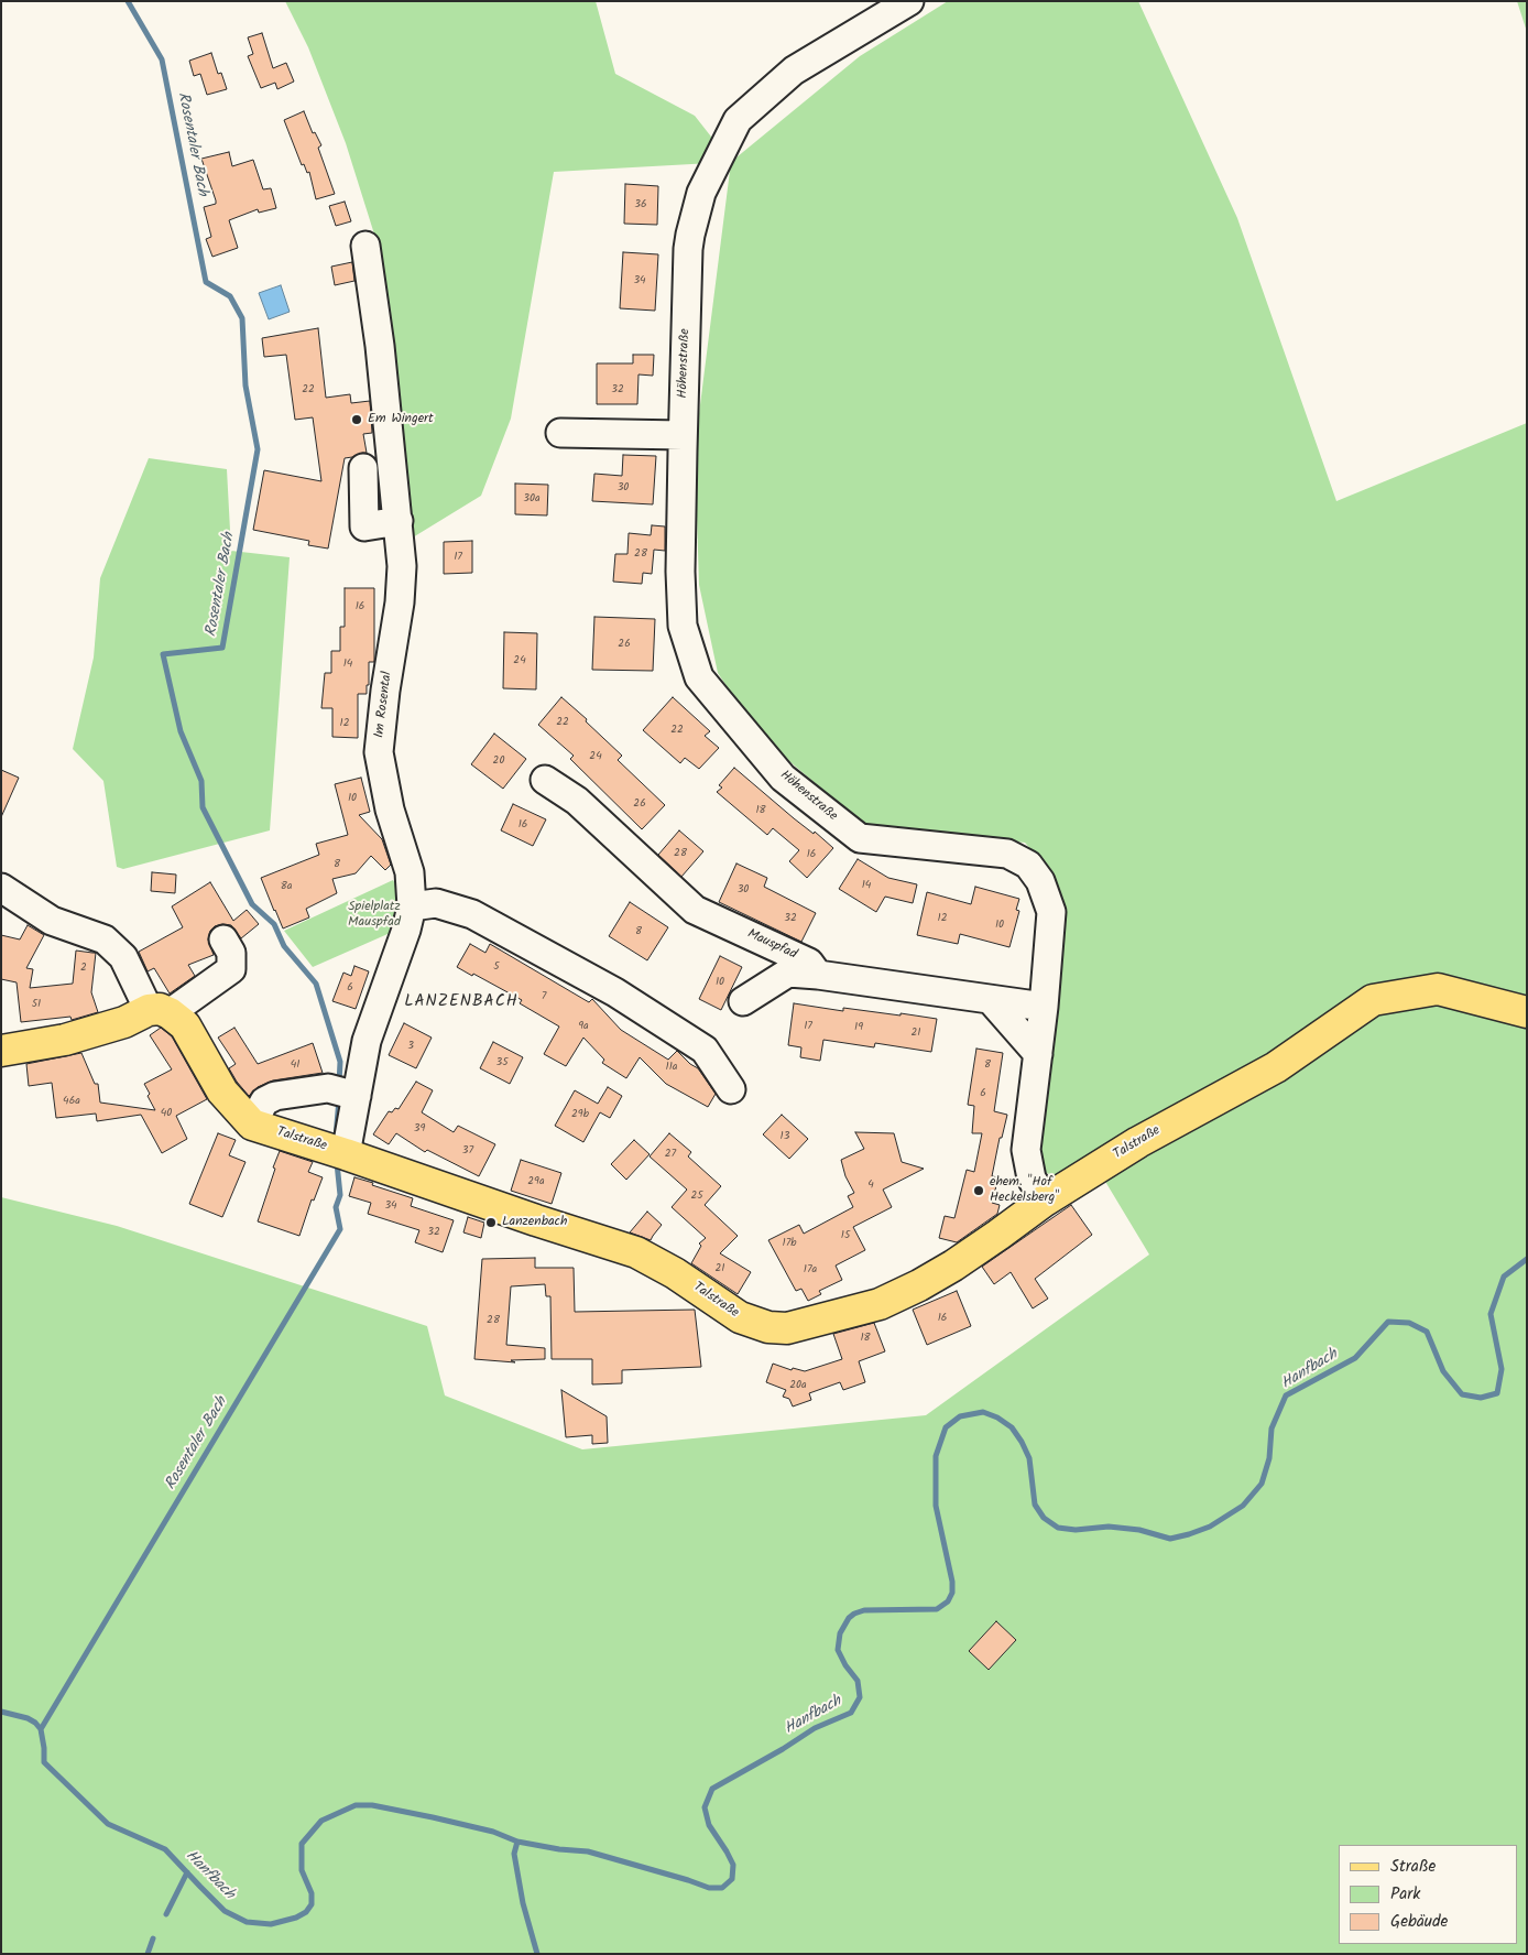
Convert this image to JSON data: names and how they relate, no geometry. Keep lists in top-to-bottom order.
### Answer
{
  "streets": {
    "main road": ["Talstraße"],
    "street": ["Höhenstraße", "Im Rosental", "Mauspfad"]
  },
  "crossings": [
    ["Höhenstraße", "Talstraße"],
    ["Im Rosental", "Talstraße"]
  ],
  "districts": ["LANZENBACH"],
  "water": ["Rosentaler Bach", "Hanfbach"],
  "parks": ["Spielplatz Mauspfad"],
  "places": ["Em Wingert", "ehem. \"Hof Heckelsberg\"", "Lanzenbach"],
  "house_numbers": [
    "36",
    "34",
    "22",
    "32",
    "30",
    "30a",
    "28",
    "17",
    "16",
    "26",
    "24",
    "14",
    "22",
    "12",
    "22",
    "24",
    "20",
    "10",
    "26",
    "18",
    "16",
    "28",
    "16",
    "8",
    "14",
    "8a",
    "30",
    "32",
    "12",
    "10",
    "8",
    "5",
    "2",
    "10",
    "6",
    "7",
    "51",
    "9a",
    "17",
    "19",
    "21",
    "3",
    "35",
    "41",
    "8",
    "11a",
    "6",
    "46a",
    "40",
    "29b",
    "39",
    "13",
    "37",
    "27",
    "29a",
    "4",
    "25",
    "34",
    "32",
    "15",
    "17b",
    "21",
    "17a",
    "16",
    "28",
    "18",
    "20a"
  ],
  "legend": ["Straße", "Park", "Gebäude"]
}
